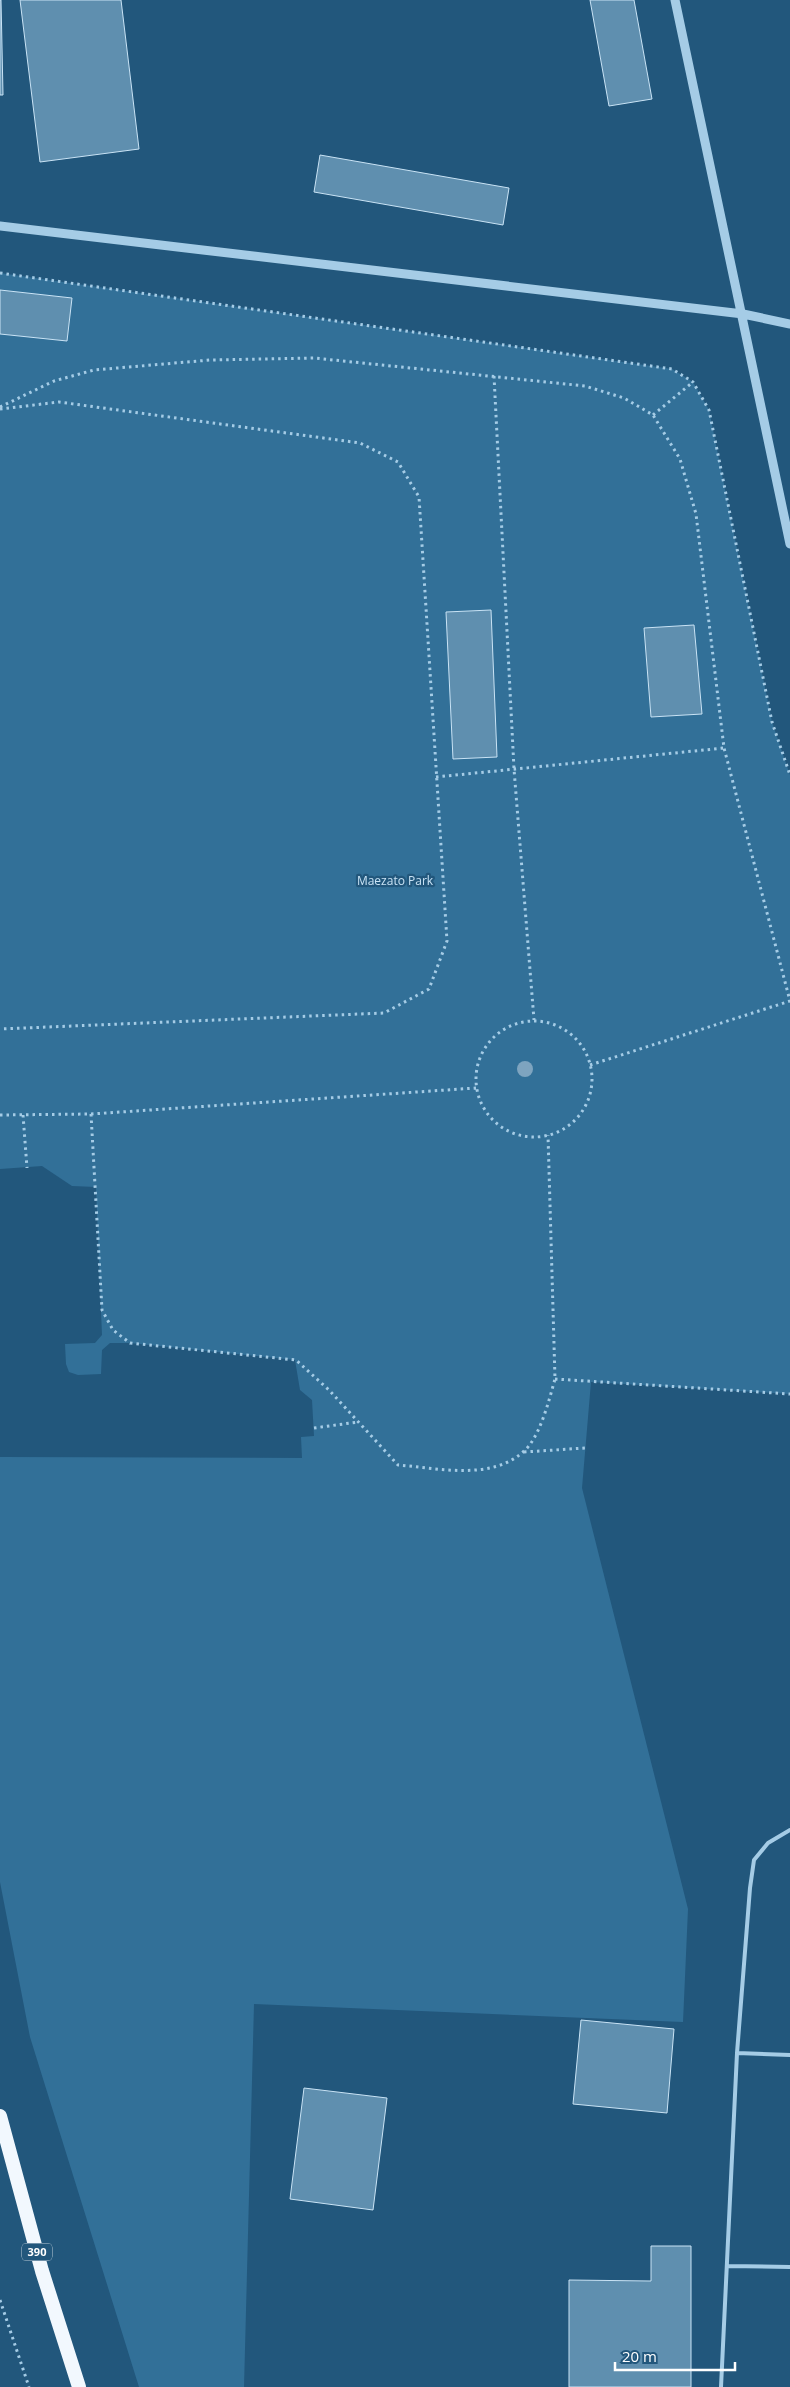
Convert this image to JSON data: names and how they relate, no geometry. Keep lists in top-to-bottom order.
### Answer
{
  "streets": {
    "highway": ["390"]
  },
  "parks": ["Maezato Park"],
  "scale_bar": "20 m"
}
